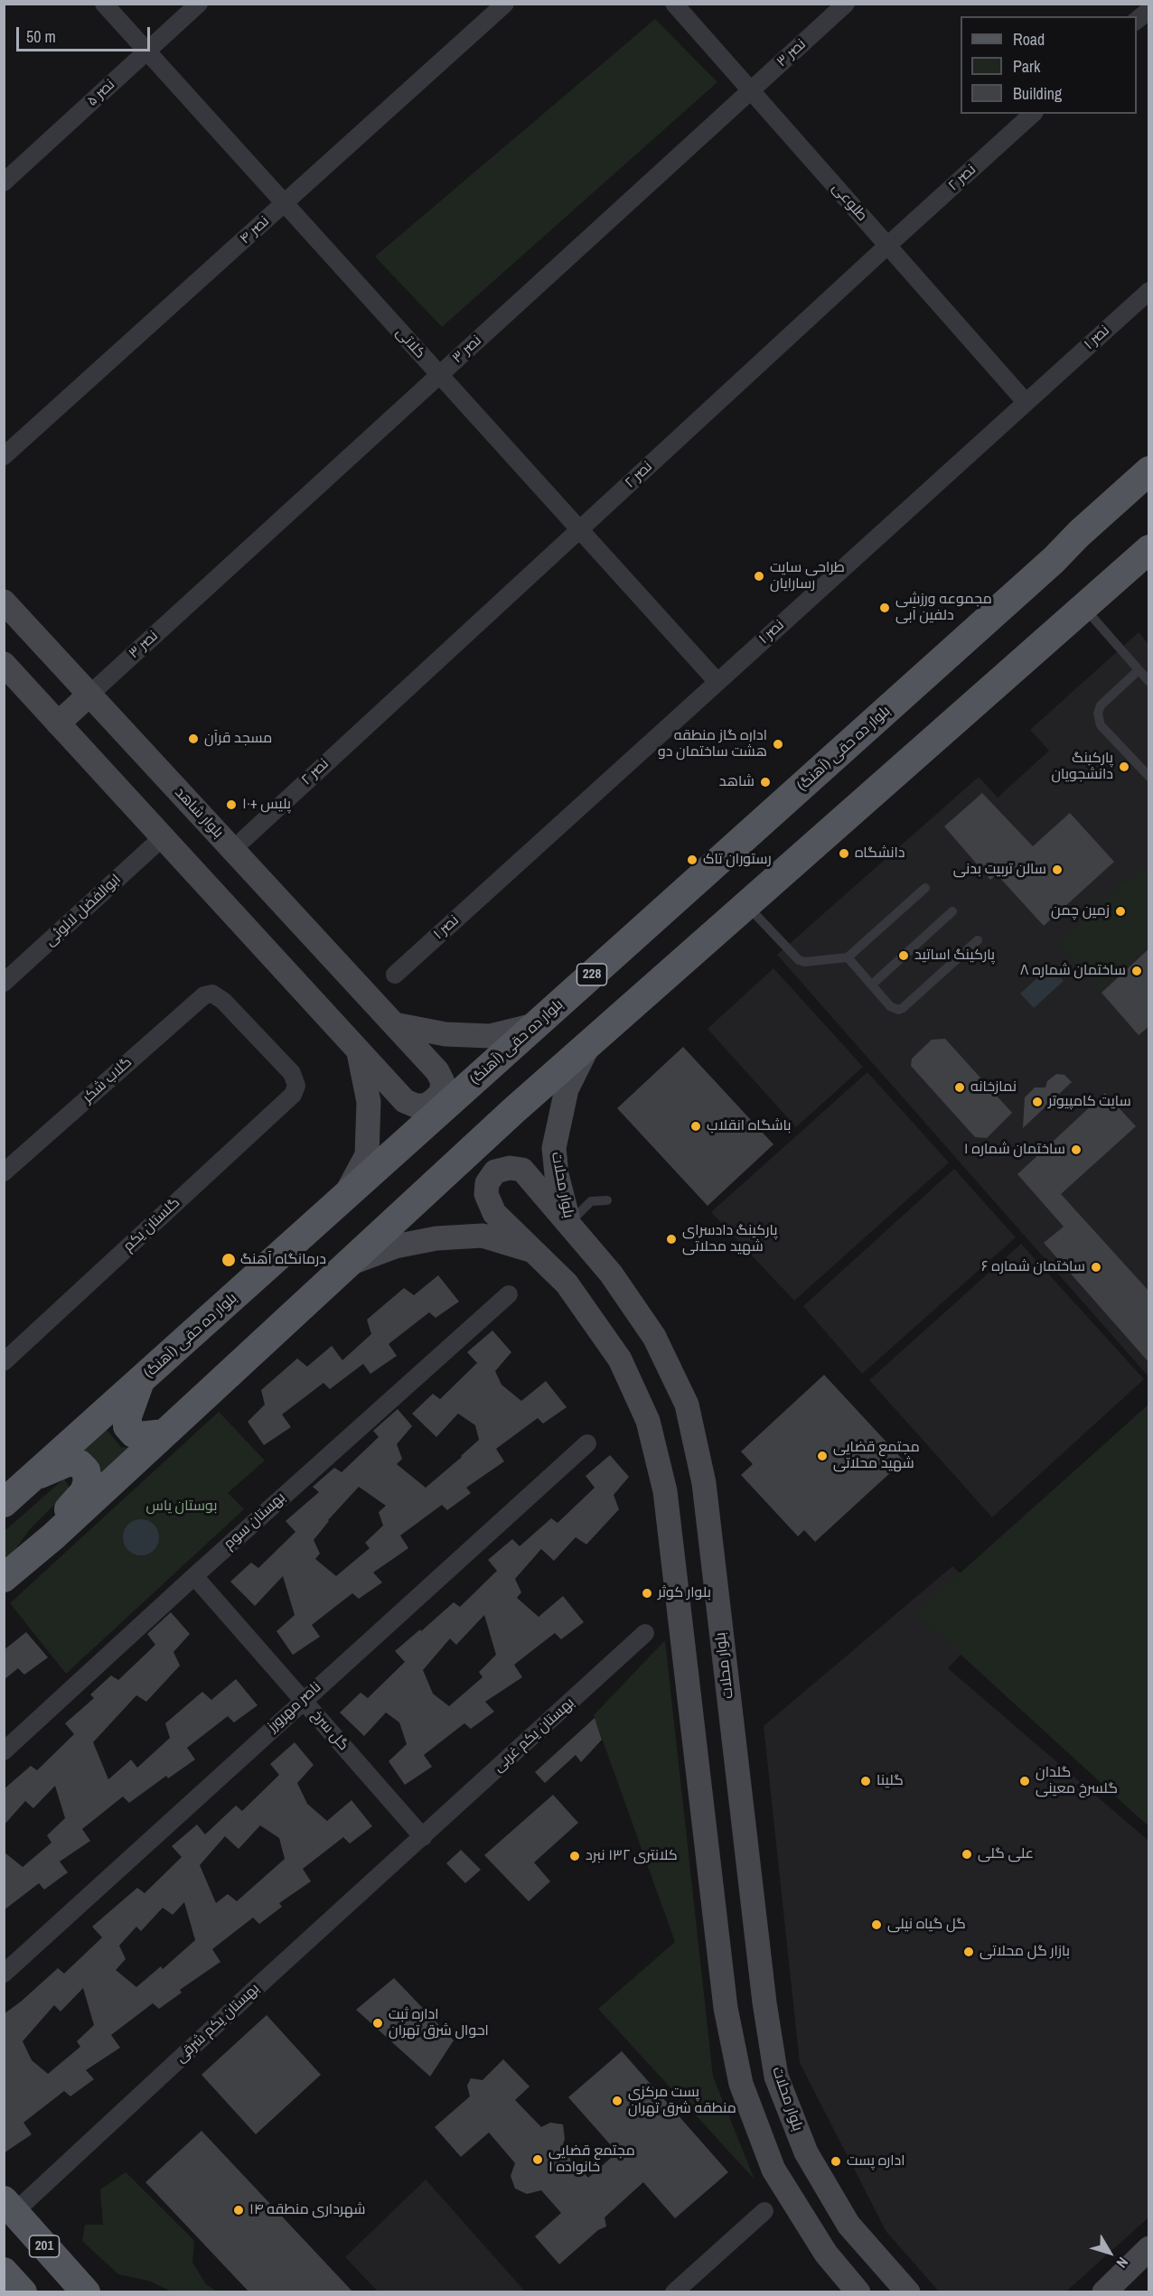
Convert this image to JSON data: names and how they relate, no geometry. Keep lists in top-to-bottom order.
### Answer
{
  "streets": {
    "main road": [
      "بلوار ده حقی (آهنگ)",
      "بلوار شاهد",
      "228",
      "بلوار محلات",
      "201"
    ],
    "street": [
      "نصر ۳",
      "نصر ۵",
      "نصر ۲",
      "طلوعی",
      "نصر ۴",
      "نصر ۱",
      "کلاتی",
      "ابوالفضل لالوئی",
      "گلاب شکر",
      "گلستان یکم",
      "بهستان سوم",
      "ناصر مهرورز",
      "گل سرخ",
      "بهستان یکم غربی",
      "بهستان یکم شرقی"
    ]
  },
  "crossings": [
    ["نصر ۳", "طلوعی"],
    ["نصر ۳", "کلاتی"],
    ["نصر ۳", "بلوار شاهد"],
    ["نصر ۵", "کلاتی"],
    ["نصر ۲", "طلوعی"],
    ["نصر ۲", "کلاتی"],
    ["طلوعی", "نصر ۱"],
    ["نصر ۴", "کلاتی"],
    ["نصر ۱", "کلاتی"],
    ["گلاب شکر", "گلستان یکم"],
    ["بهستان سوم", "گل سرخ"],
    ["ناصر مهرورز", "گل سرخ"],
    ["گل سرخ", "بهستان یکم غربی"],
    ["گل سرخ", "بهستان یکم شرقی"],
    ["بهستان یکم غربی", "بهستان یکم شرقی"],
    ["بهستان یکم شرقی", "201"]
  ],
  "parks": ["بوستان یاس"],
  "places": [
    "طراحی سایت رسارایان",
    "مجموعه ورزشی دلفین آبی",
    "مسجد قرآن",
    "اداره گاز منطقه هشت ساختمان دو",
    "پارکینگ دانشجویان",
    "شاهد",
    "پلیس +۱۰",
    "دانشگاه",
    "رستوران تاک",
    "سالن تربیت بدنی",
    "زمین چمن",
    "پارکینگ اساتید",
    "ساختمان شماره ۸",
    "نمازخانه",
    "سایت کامپیوتر",
    "باشگاه انقلاب",
    "ساختمان شماره ۱",
    "پارکینگ دادسرای شهید محلاتی",
    "درمانگاه آهنگ",
    "ساختمان شماره ۶",
    "مجتمع قضایی شهید محلاتی",
    "بلوار کوثر",
    "گلينا",
    "گلدان گلسرخ معینی",
    "علی گلی",
    "کلانتری ۱۳۲ نبرد",
    "گل گیاه نیلی",
    "بازار گل محلاتی",
    "اداره ثبت احوال شرق تهران",
    "پست مرکزی منطقه شرق تهران",
    "مجتمع قضایی خانواده ۱",
    "اداره پست",
    "شهرداری منطقه ۱۴"
  ],
  "legend": ["Road", "Park", "Building"],
  "scale_bar": "50 m",
  "north": "bottom right"
}
